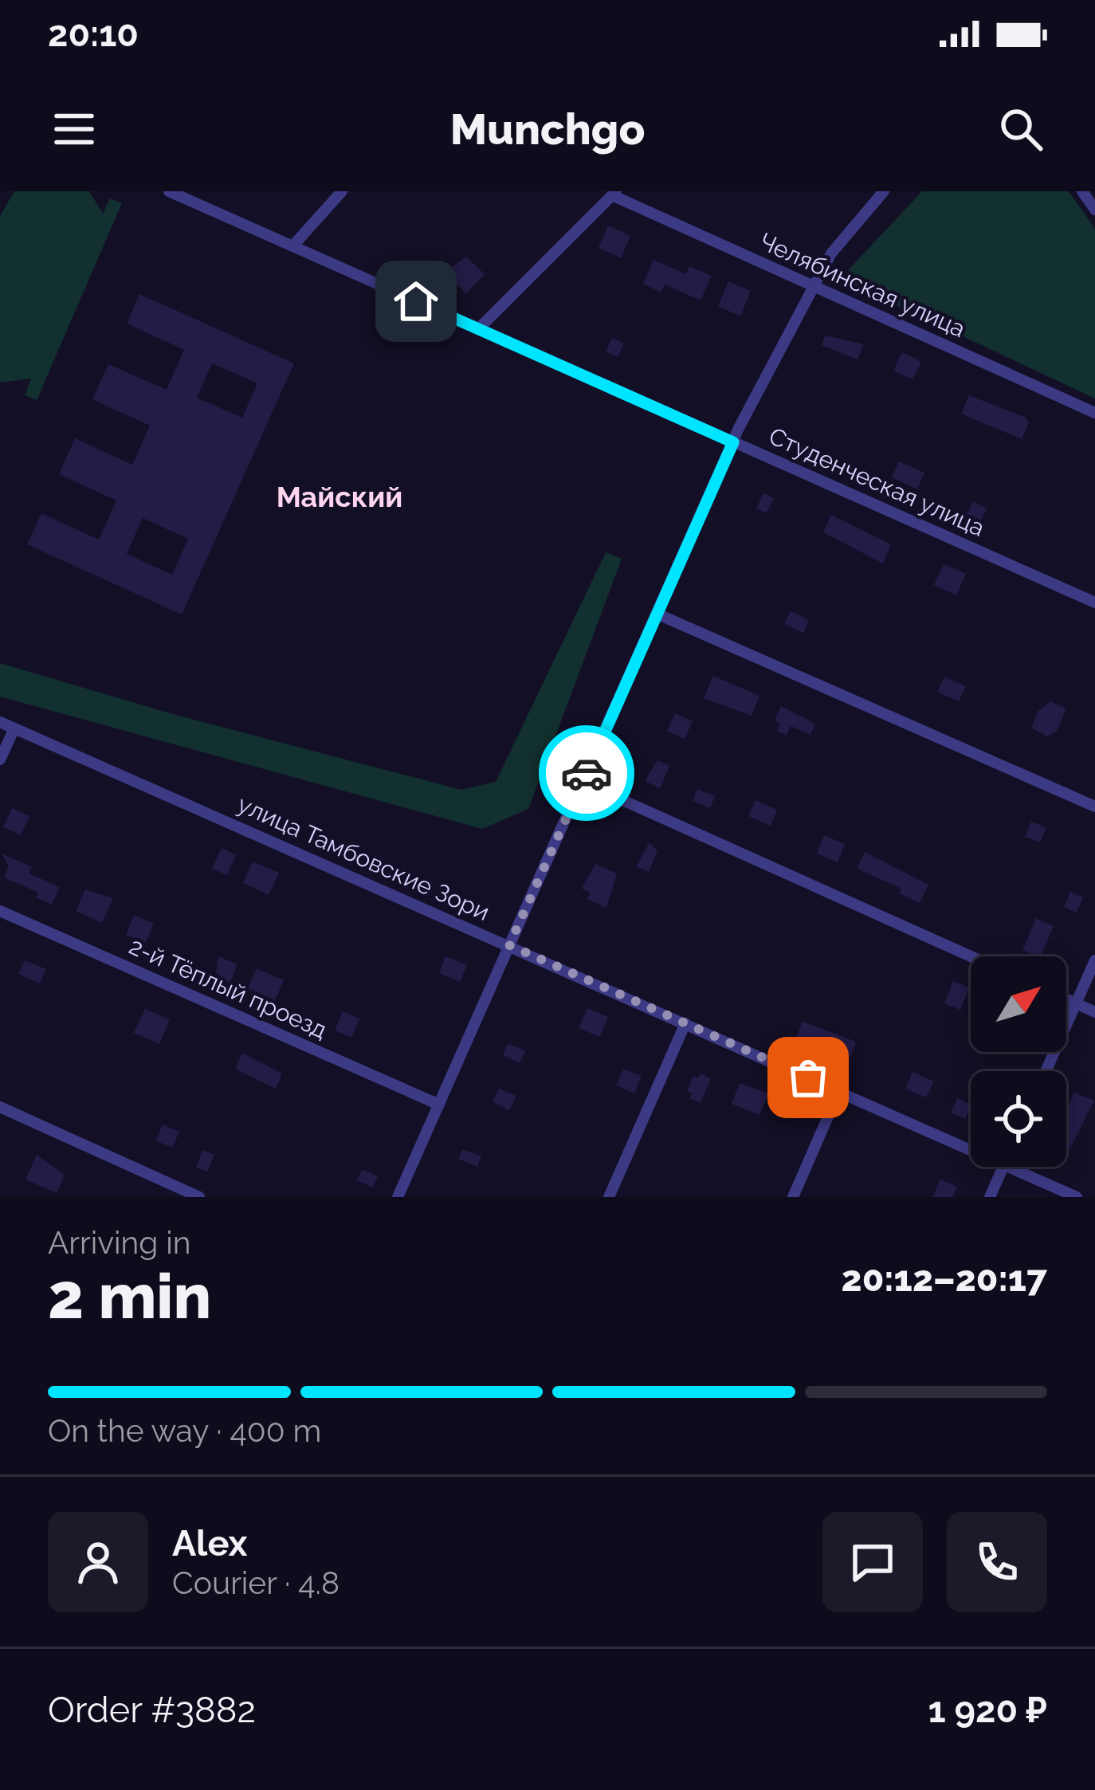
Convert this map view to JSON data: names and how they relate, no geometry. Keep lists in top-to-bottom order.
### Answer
{
  "streets": {
    "street": [
      "Челябинская улица",
      "Студенческая улица",
      "улица Тамбовские Зори",
      "2-й Тёплый проезд"
    ]
  },
  "districts": ["Майский"],
  "north": "top right",
  "page": {
    "status": "20:10",
    "header": "Munchgo",
    "heading": ["2 min", "Arriving in", "20:12–20:17"],
    "panel": [
      "Alex",
      "Courier · 4.8",
      "Order #3882",
      "1 920 ₽"
    ],
    "bar": "On the way · 400 m"
  }
}
